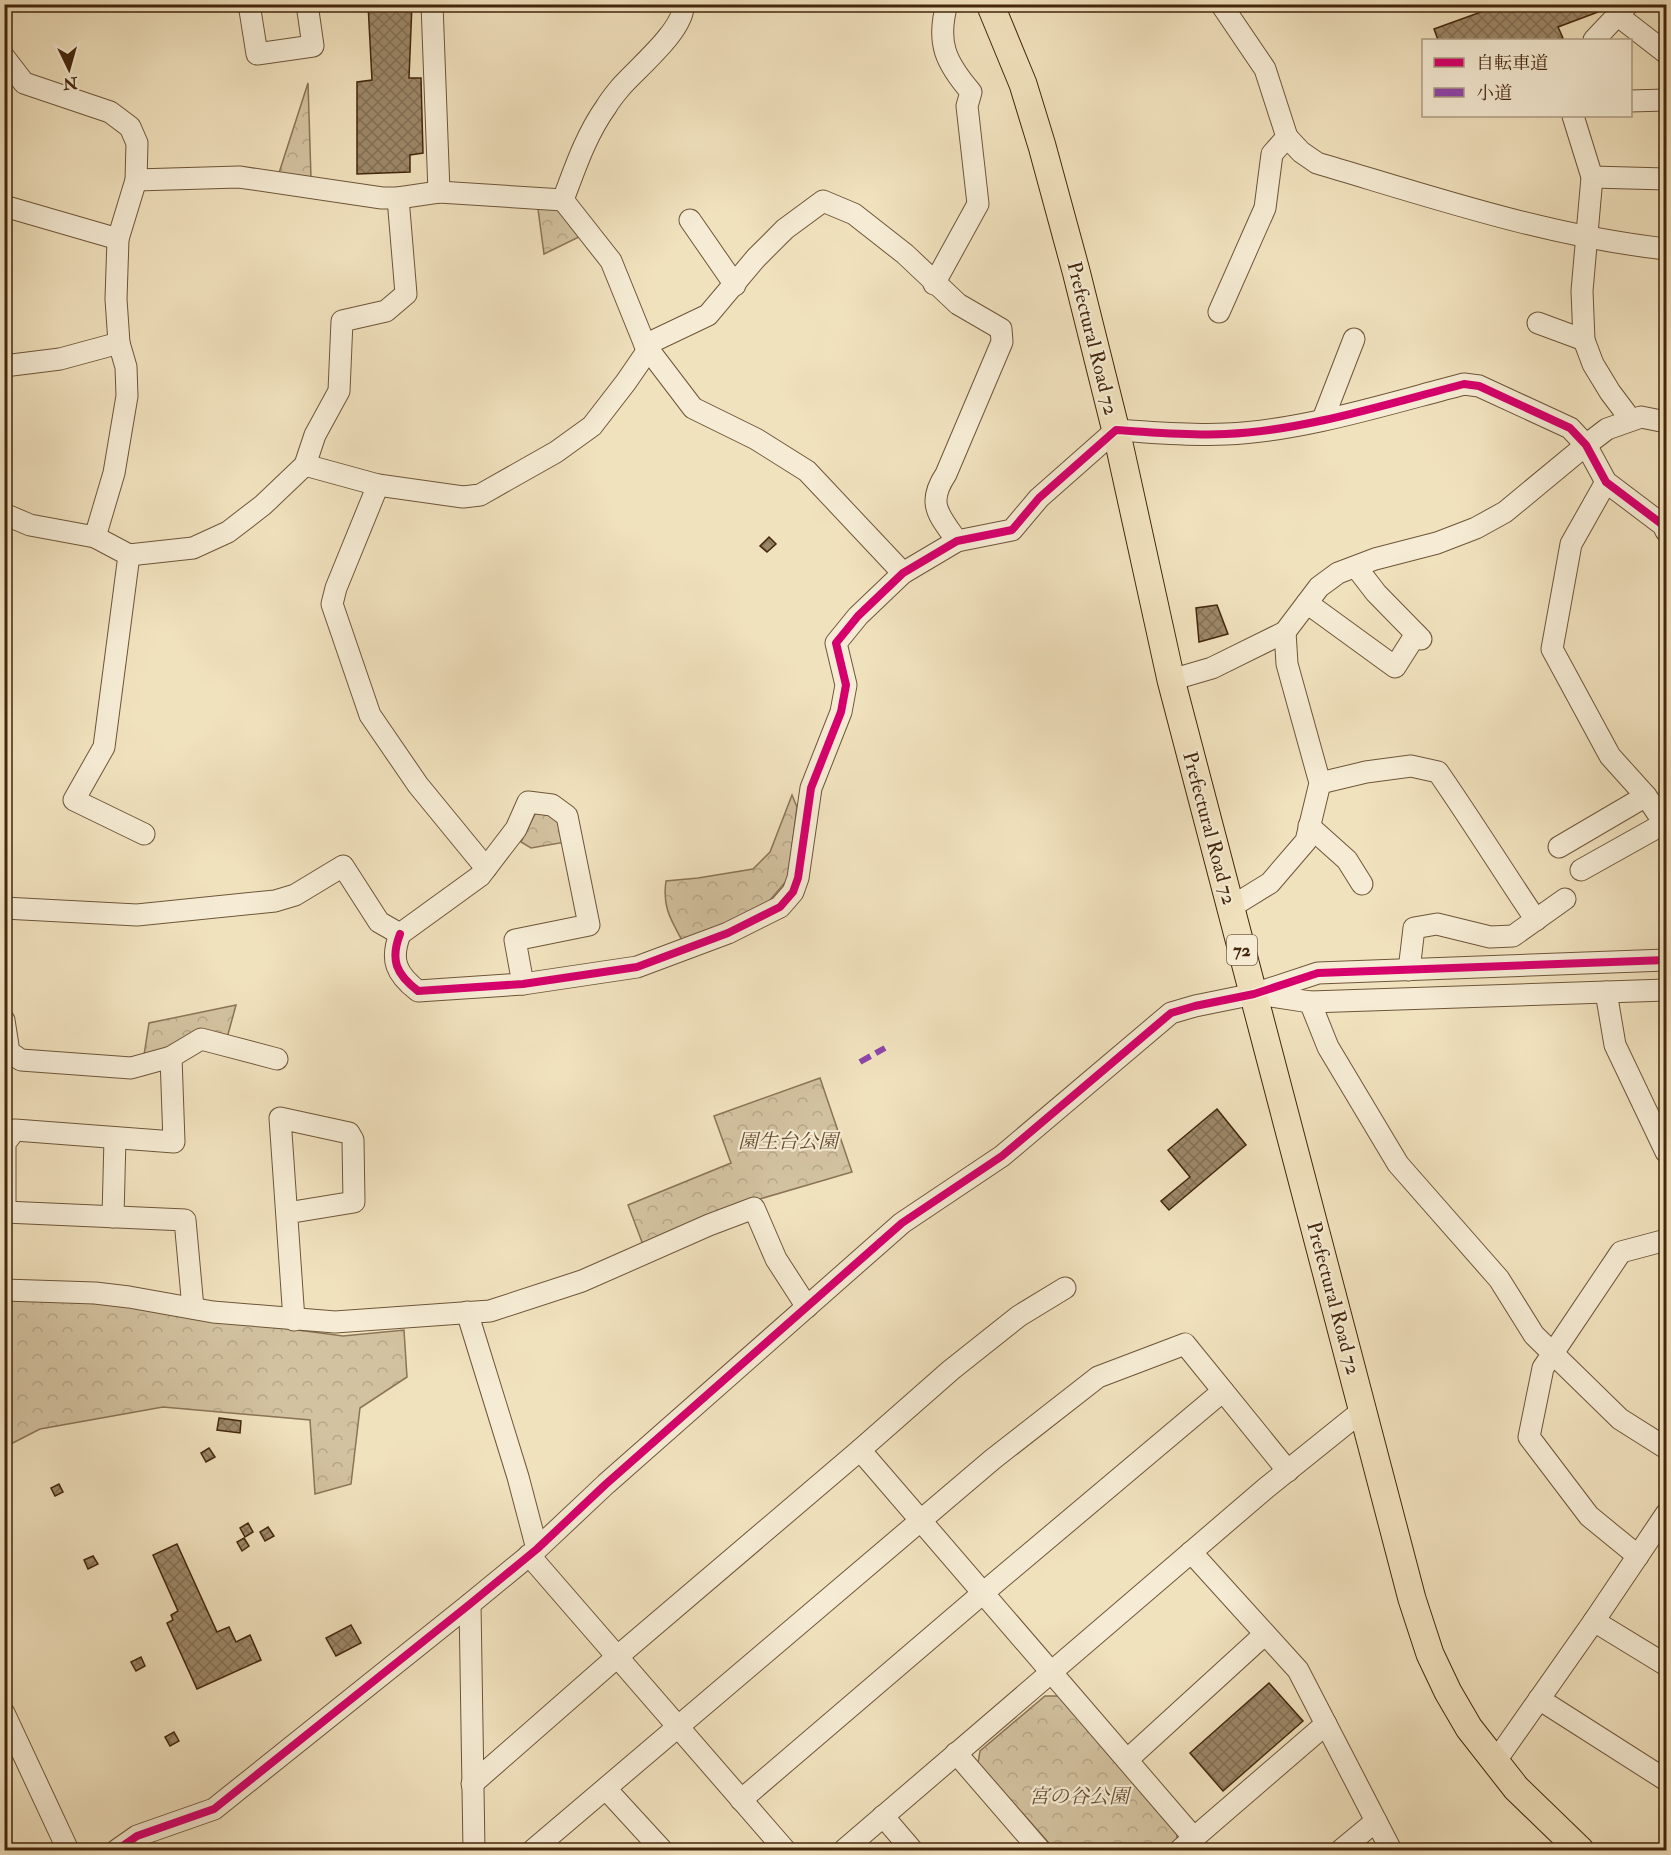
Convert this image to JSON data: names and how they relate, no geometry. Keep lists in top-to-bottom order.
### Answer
{
  "streets": {
    "main road": ["Prefectural Road 72", "72"]
  },
  "parks": ["園生台公園", "宮の谷公園"],
  "legend": ["自転車道", "小道"],
  "north": "bottom"
}
